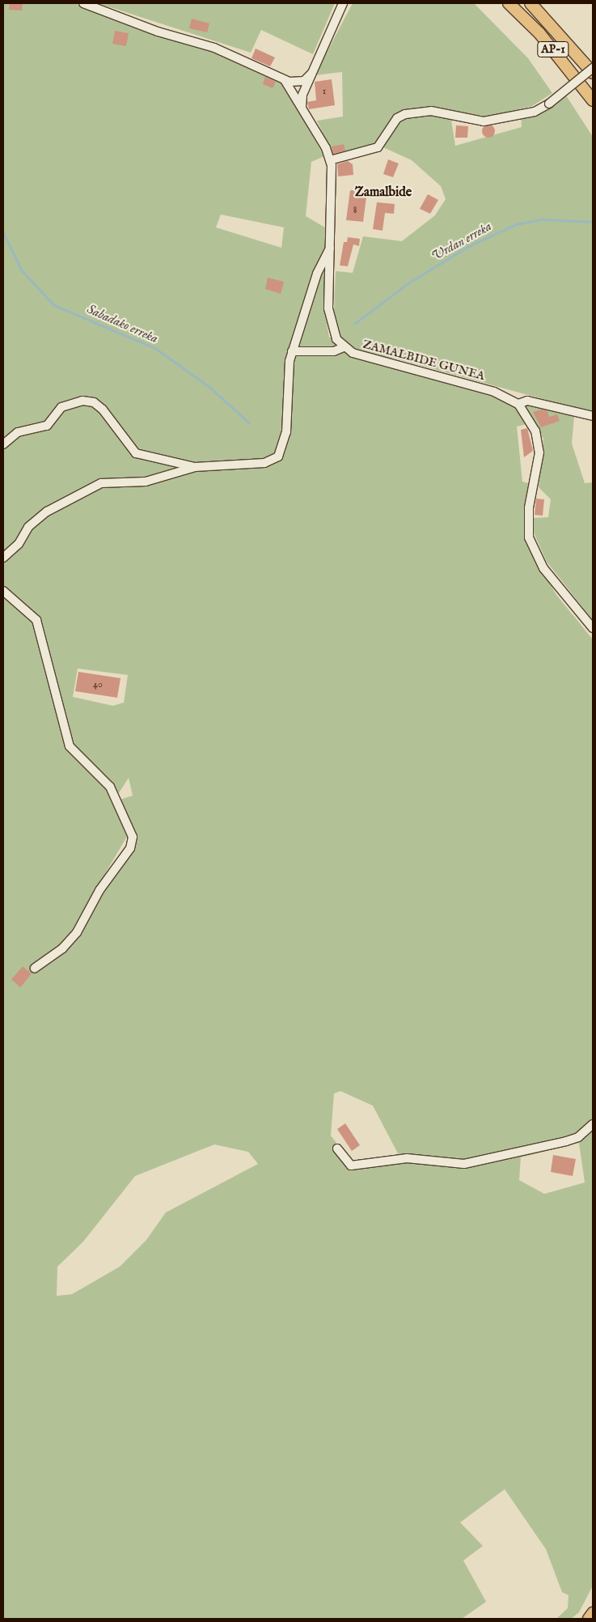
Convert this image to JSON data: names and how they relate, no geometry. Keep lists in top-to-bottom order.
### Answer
{
  "streets": {
    "highway": ["AP-1"],
    "street": ["ZAMALBIDE GUNEA"]
  },
  "districts": ["Zamalbide"],
  "water": ["Urdan erreka", "Sabadako erreka"],
  "house_numbers": ["1", "8", "40"]
}
